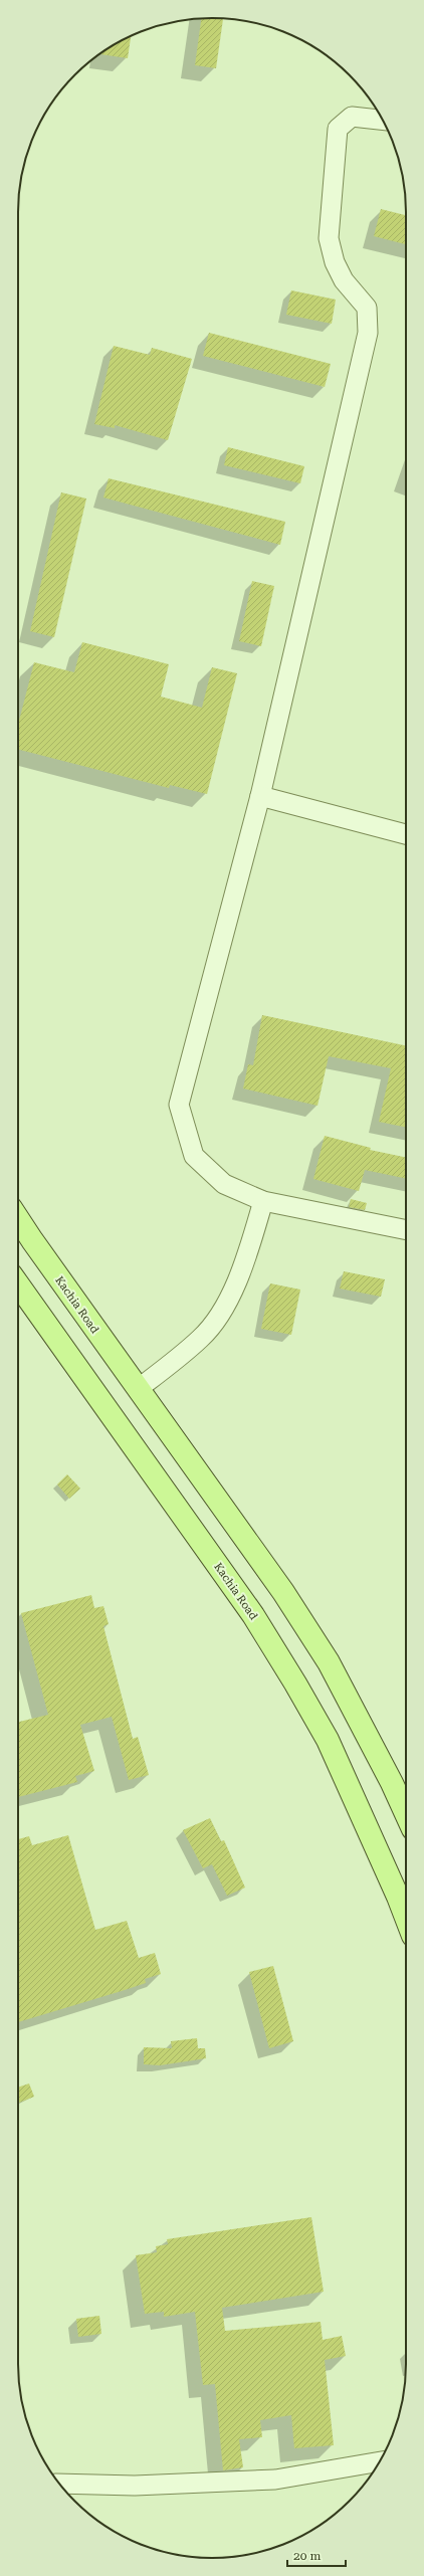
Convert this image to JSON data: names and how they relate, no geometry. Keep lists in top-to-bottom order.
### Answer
{
  "streets": {
    "main road": ["Kachia Road"]
  },
  "scale_bar": "20 m"
}
